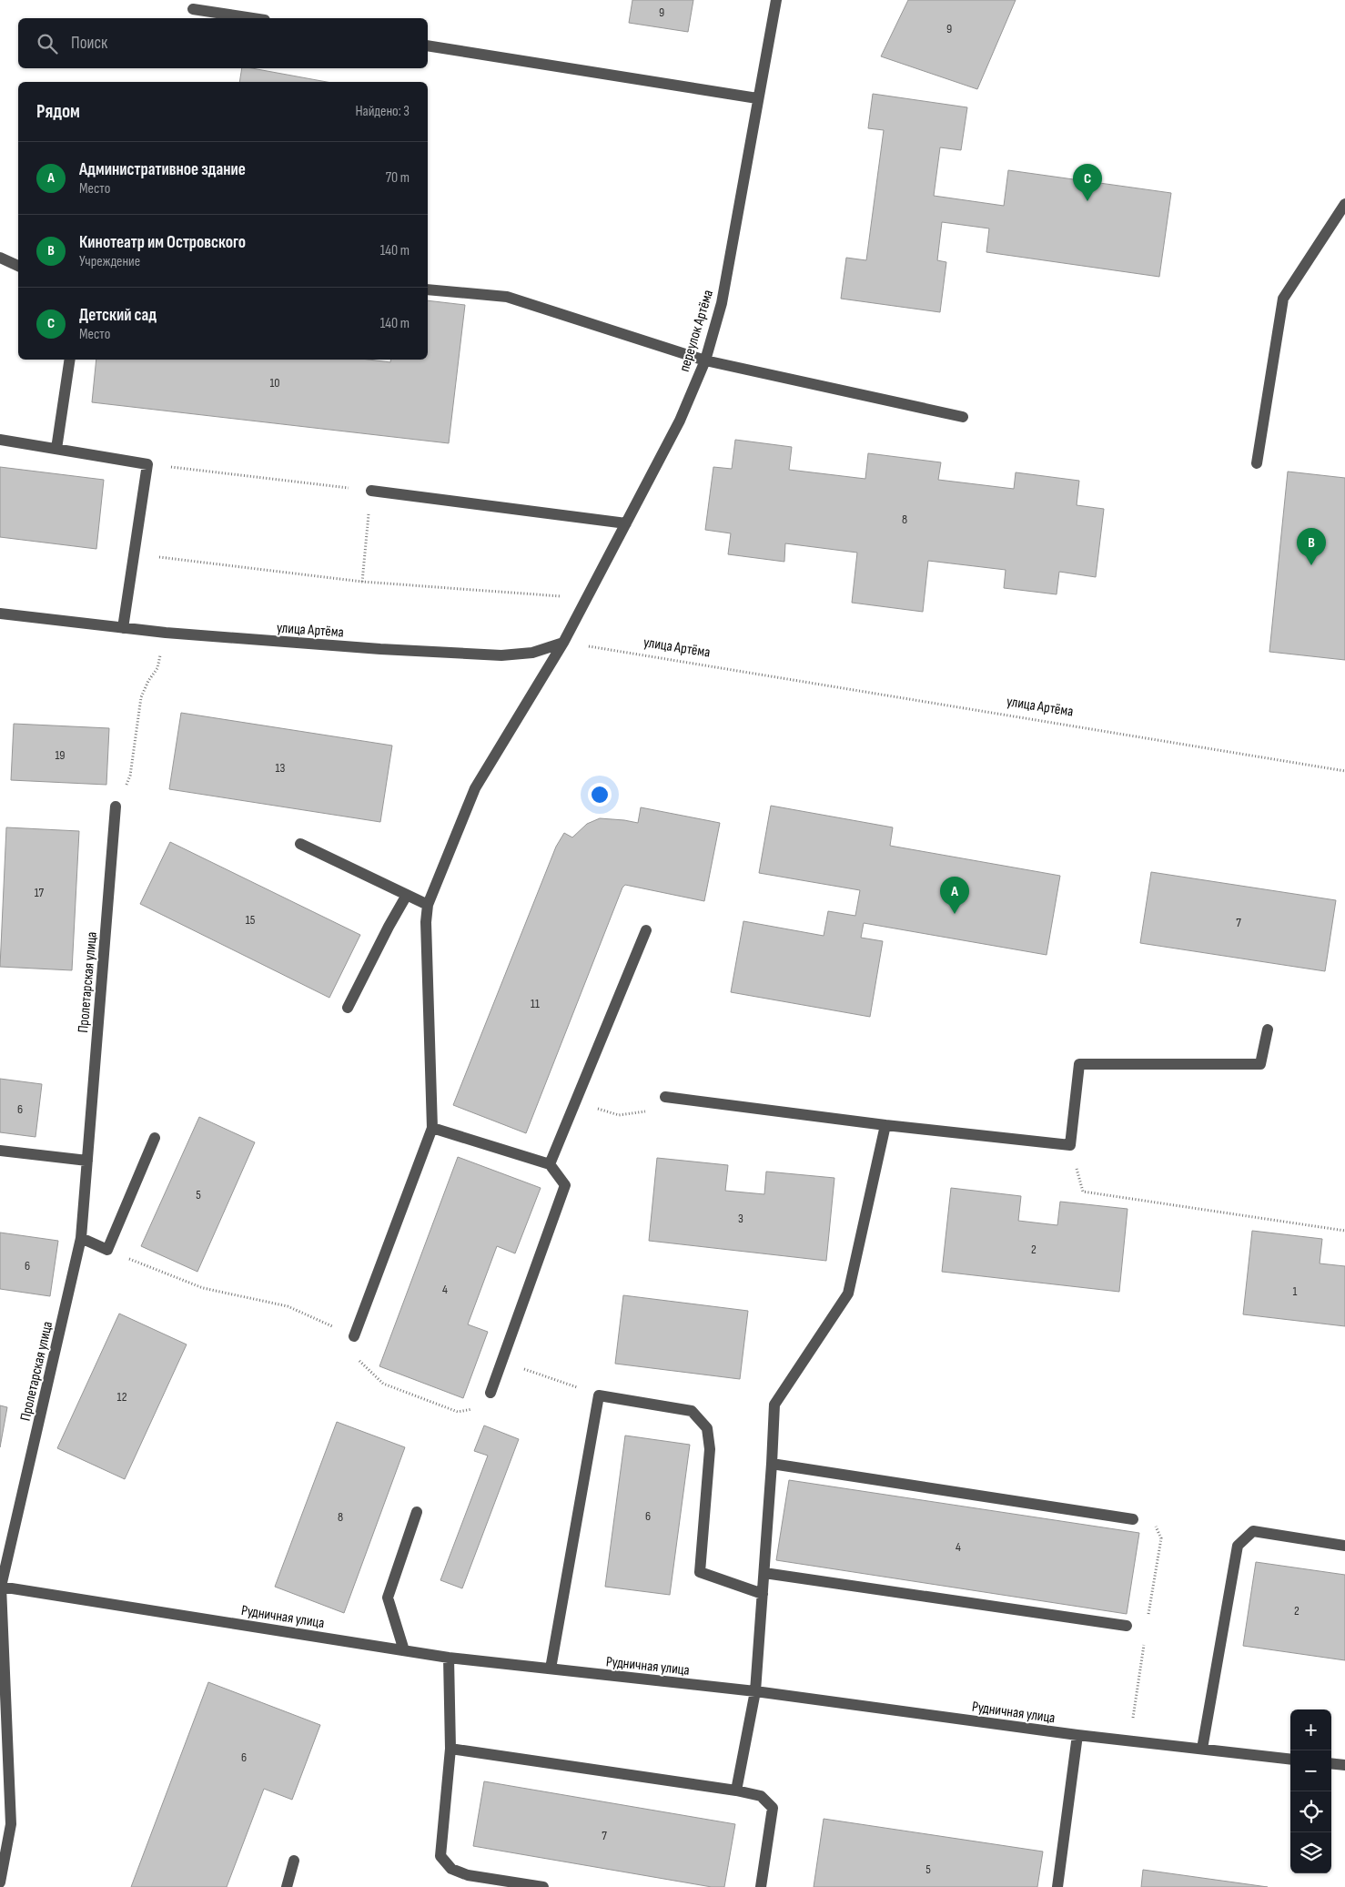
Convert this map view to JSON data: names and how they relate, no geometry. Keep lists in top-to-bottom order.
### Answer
{
  "streets": {
    "street": [
      "переулок Артёма",
      "улица Артёма",
      "Пролетарская улица",
      "Рудничная улица"
    ]
  },
  "crossings": [
    ["переулок Артёма", "улица Артёма"],
    ["Пролетарская улица", "Рудничная улица"]
  ],
  "house_numbers": [
    "9",
    "9",
    "10",
    "8",
    "19",
    "13",
    "17",
    "15",
    "7",
    "11",
    "6",
    "5",
    "3",
    "2",
    "6",
    "4",
    "1",
    "12",
    "6",
    "8",
    "4",
    "2",
    "6",
    "7",
    "5"
  ],
  "page": {
    "search": "Поиск",
    "heading": ["Рядом", "Найдено: 3"],
    "list": [
      {
        "mark": "A",
        "name": "Административное здание",
        "note": "Место",
        "value": "70 m"
      },
      {
        "mark": "B",
        "name": "Кинотеатр им Островского",
        "note": "Учреждение",
        "value": "140 m"
      },
      {
        "mark": "C",
        "name": "Детский сад",
        "note": "Место",
        "value": "140 m"
      }
    ],
    "pins": ["C", "B", "A"],
    "map_buttons": ["+", "−"]
  }
}
